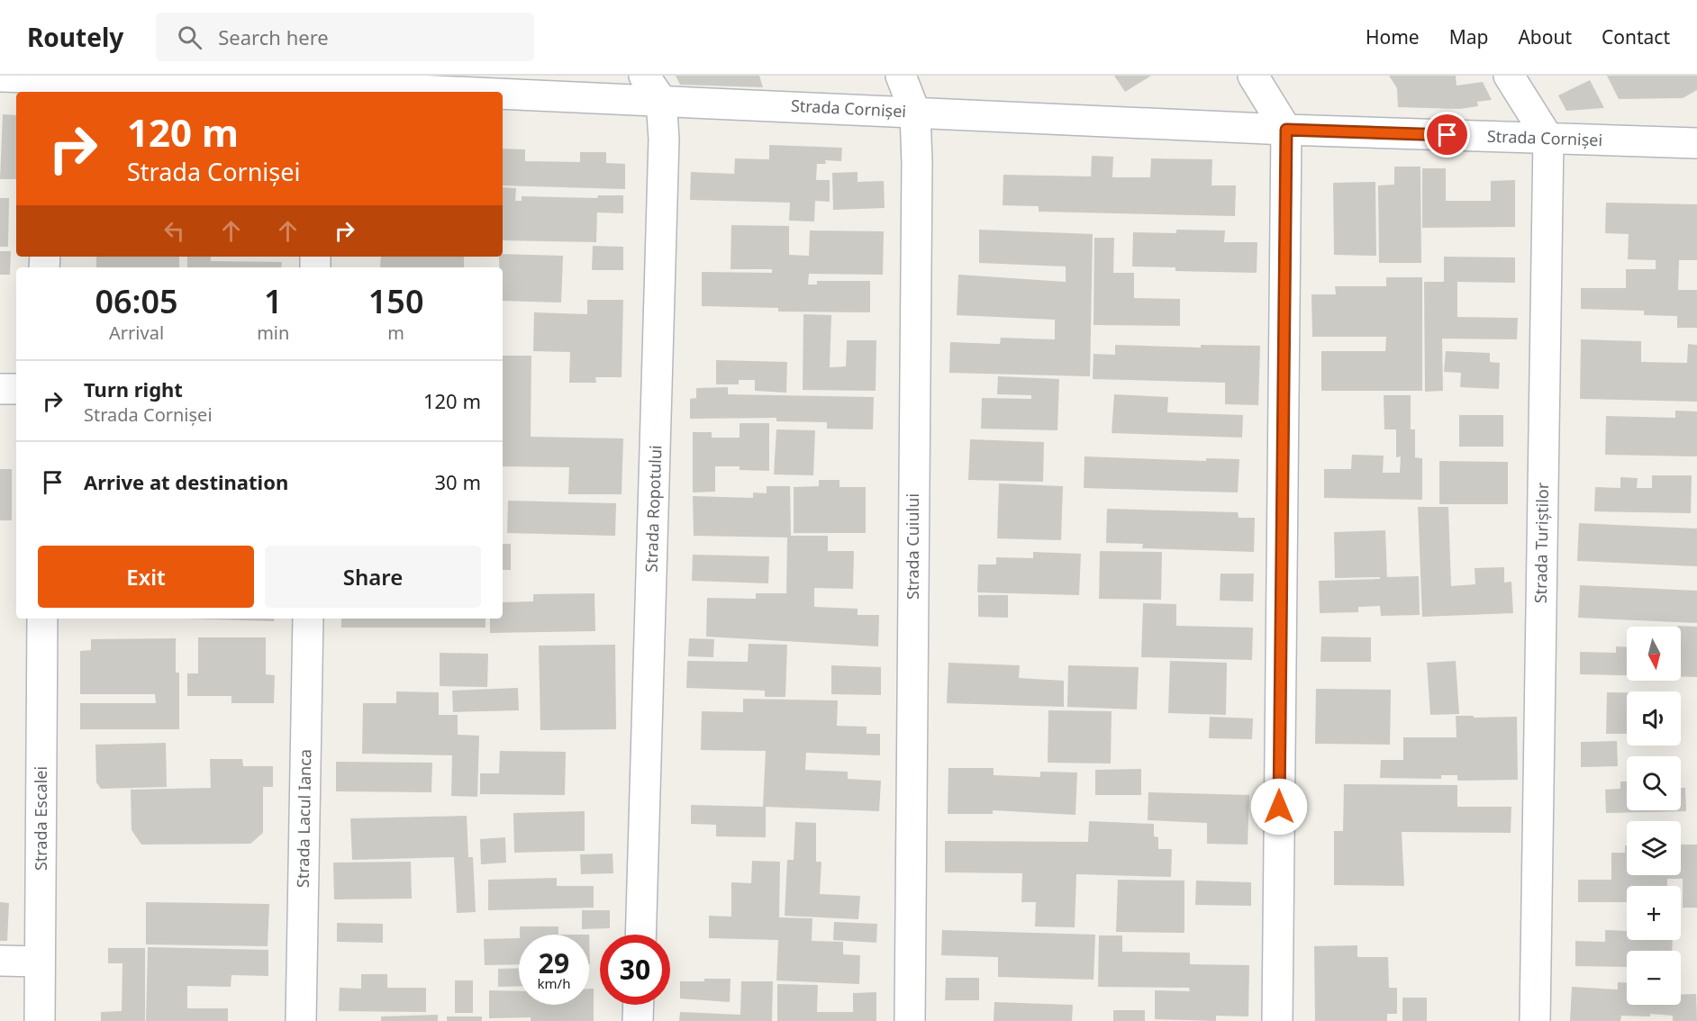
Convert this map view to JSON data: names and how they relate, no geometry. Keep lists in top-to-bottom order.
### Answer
{
  "streets": {
    "street": [
      "Strada Cornișei",
      "Strada Ropotului",
      "Strada Turiștilor",
      "Strada Cuiului",
      "Strada Escalei",
      "Strada Lacul Ianca"
    ]
  },
  "crossings": [
    ["Strada Cornișei", "Strada Ropotului"],
    ["Strada Cornișei", "Strada Turiștilor"],
    ["Strada Cornișei", "Strada Cuiului"]
  ],
  "north": "bottom",
  "page": {
    "header": "Routely",
    "search": "Search here",
    "nav": [
      "Home",
      "Map",
      "About",
      "Contact"
    ],
    "turn": ["120 m", "Strada Cornișei"],
    "eta": [
      "06:05",
      "Arrival",
      "1",
      "min",
      "150",
      "m"
    ],
    "list": [
      {
        "name": "Turn right",
        "note": "Strada Cornișei",
        "value": "120 m"
      },
      {
        "name": "Arrive at destination",
        "value": "30 m"
      }
    ],
    "buttons": ["Exit", "Share"],
    "map_buttons": ["+", "−"],
    "speed": "29 km/h",
    "limit": "30"
  }
}
